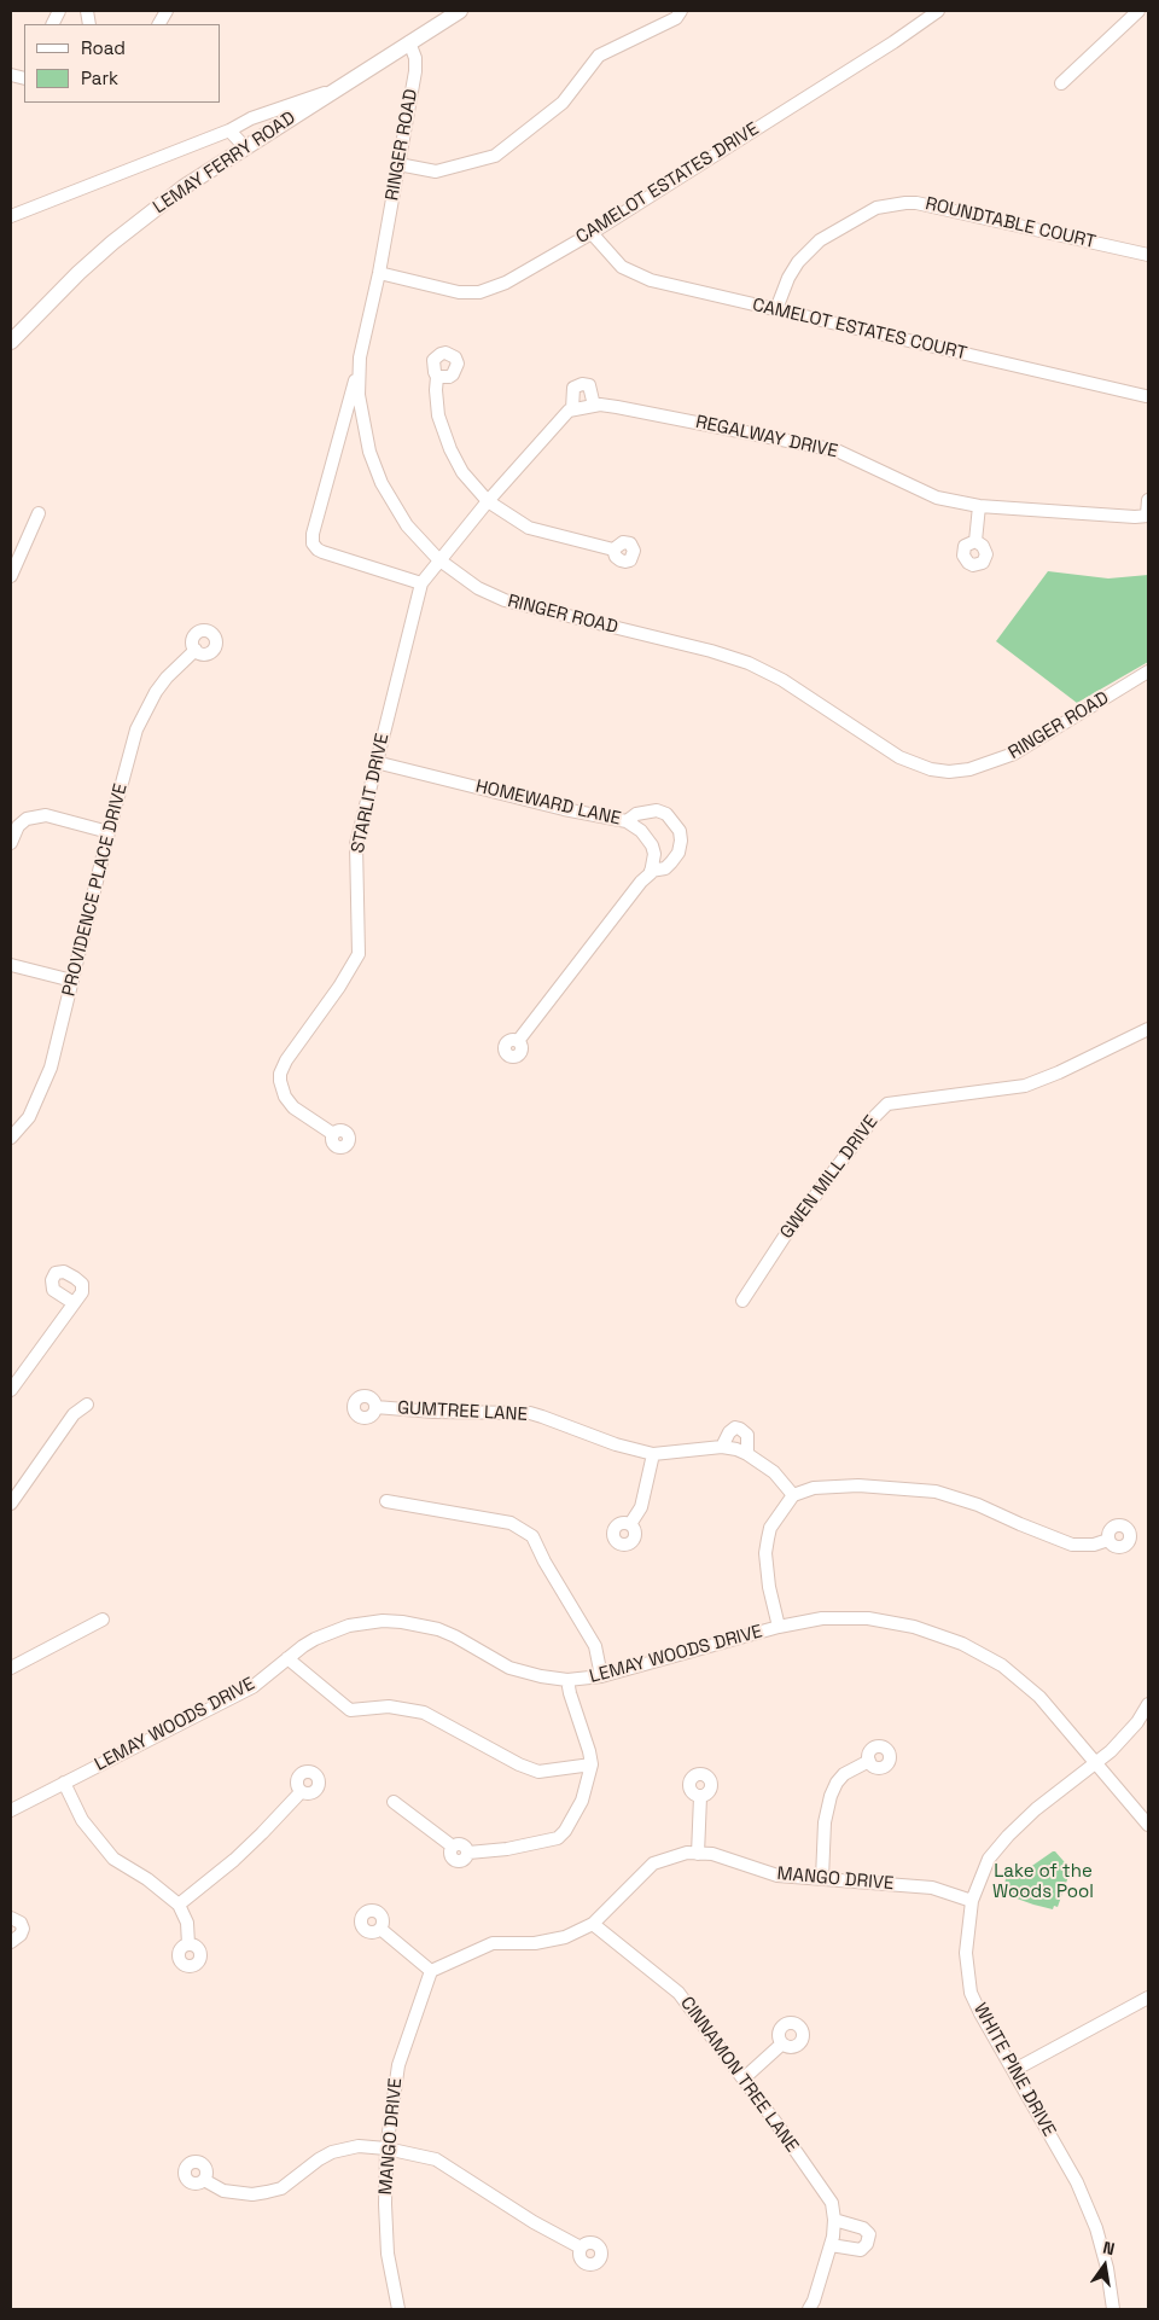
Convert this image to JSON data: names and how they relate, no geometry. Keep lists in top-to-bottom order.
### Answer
{
  "streets": {
    "main road": ["LEMAY FERRY ROAD"],
    "street": [
      "RINGER ROAD",
      "CAMELOT ESTATES DRIVE",
      "ROUNDTABLE COURT",
      "CAMELOT ESTATES COURT",
      "REGALWAY DRIVE",
      "STARLIT DRIVE",
      "HOMEWARD LANE",
      "PROVIDENCE PLACE DRIVE",
      "GWEN MILL DRIVE",
      "GUMTREE LANE",
      "LEMAY WOODS DRIVE",
      "MANGO DRIVE",
      "WHITE PINE DRIVE",
      "CINNAMON TREE LANE"
    ]
  },
  "crossings": [
    ["RINGER ROAD", "LEMAY FERRY ROAD"],
    ["RINGER ROAD", "CAMELOT ESTATES DRIVE"],
    ["RINGER ROAD", "STARLIT DRIVE"],
    ["CAMELOT ESTATES DRIVE", "CAMELOT ESTATES COURT"],
    ["ROUNDTABLE COURT", "CAMELOT ESTATES COURT"],
    ["STARLIT DRIVE", "HOMEWARD LANE"],
    ["LEMAY WOODS DRIVE", "WHITE PINE DRIVE"],
    ["MANGO DRIVE", "WHITE PINE DRIVE"],
    ["MANGO DRIVE", "CINNAMON TREE LANE"]
  ],
  "parks": ["Lake of the Woods Pool"],
  "legend": ["Road", "Park"],
  "north": "top"
}
